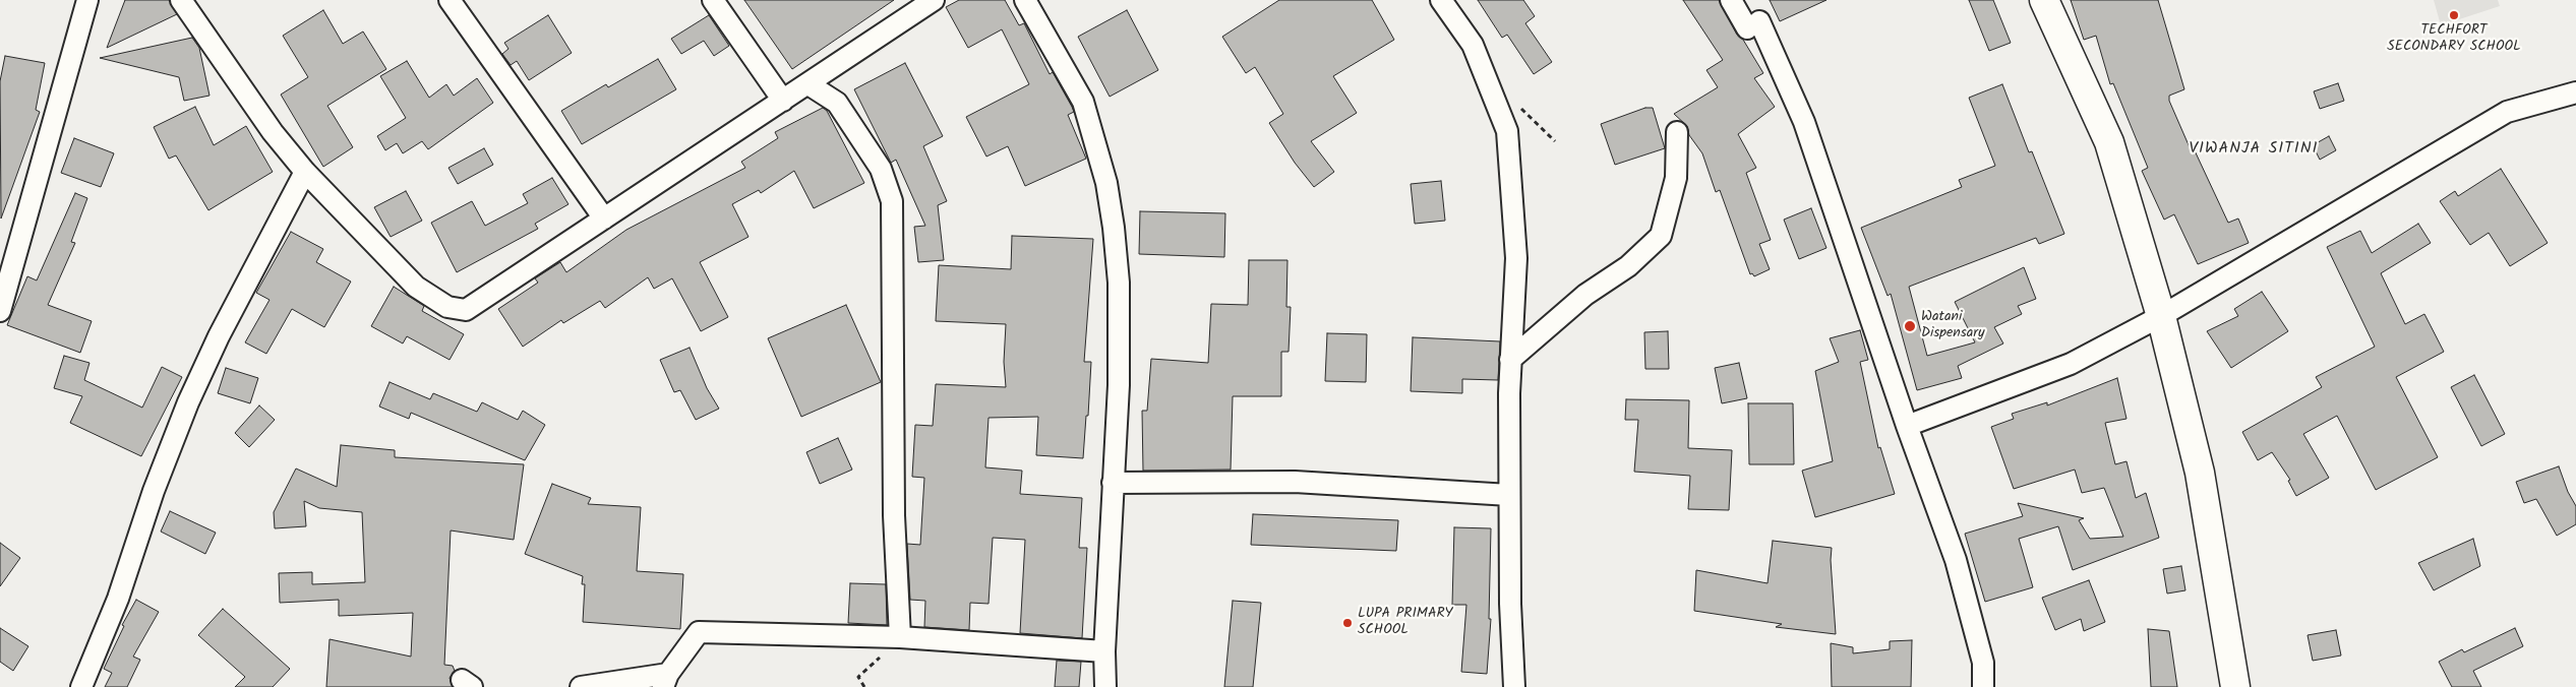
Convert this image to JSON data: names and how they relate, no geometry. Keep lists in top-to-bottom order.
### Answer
{
  "districts": ["VIWANJA SITINI"],
  "places": ["TECHFORT SECONDARY SCHOOL", "Watani Dispensary", "LUPA PRIMARY SCHOOL"]
}
